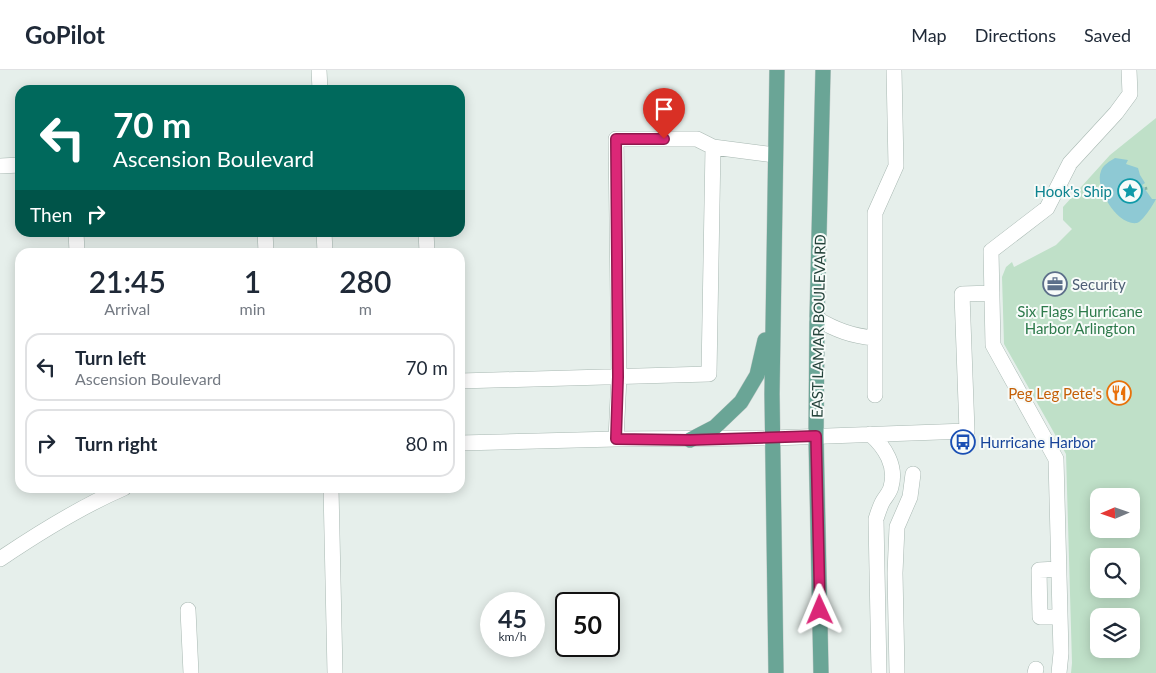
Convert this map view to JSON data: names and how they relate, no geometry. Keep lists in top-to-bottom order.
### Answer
{
  "streets": {
    "main road": ["EAST LAMAR BOULEVARD"]
  },
  "parks": ["Six Flags Hurricane Harbor Arlington"],
  "places": {
    "place": ["Hook's Ship"],
    "office": ["Security"],
    "restaurant": ["Peg Leg Pete's"],
    "bus stop": ["Hurricane Harbor"]
  },
  "north": "left",
  "page": {
    "header": "GoPilot",
    "nav": ["Map", "Directions", "Saved"],
    "turn": ["70 m", "Ascension Boulevard"],
    "then": "Then",
    "eta": [
      "21:45",
      "Arrival",
      "1",
      "min",
      "280",
      "m"
    ],
    "list": [
      {
        "name": "Turn left",
        "note": "Ascension Boulevard",
        "value": "70 m"
      },
      {
        "name": "Turn right",
        "value": "80 m"
      }
    ],
    "speed": "45 km/h",
    "limit": "50"
  }
}
